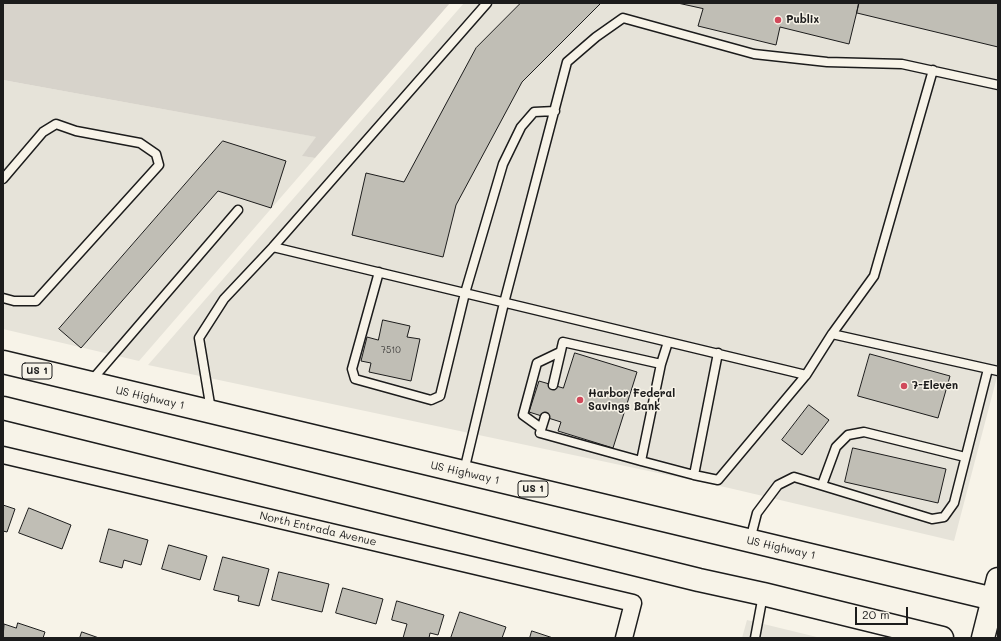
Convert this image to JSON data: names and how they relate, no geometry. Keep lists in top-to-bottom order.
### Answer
{
  "streets": {
    "main road": ["US 1", "US Highway 1"],
    "street": ["North Entrada Avenue"]
  },
  "places": ["Publix", "7-Eleven", "Harbor Federal Savings Bank"],
  "house_numbers": ["7510"],
  "scale_bar": "20 m"
}
